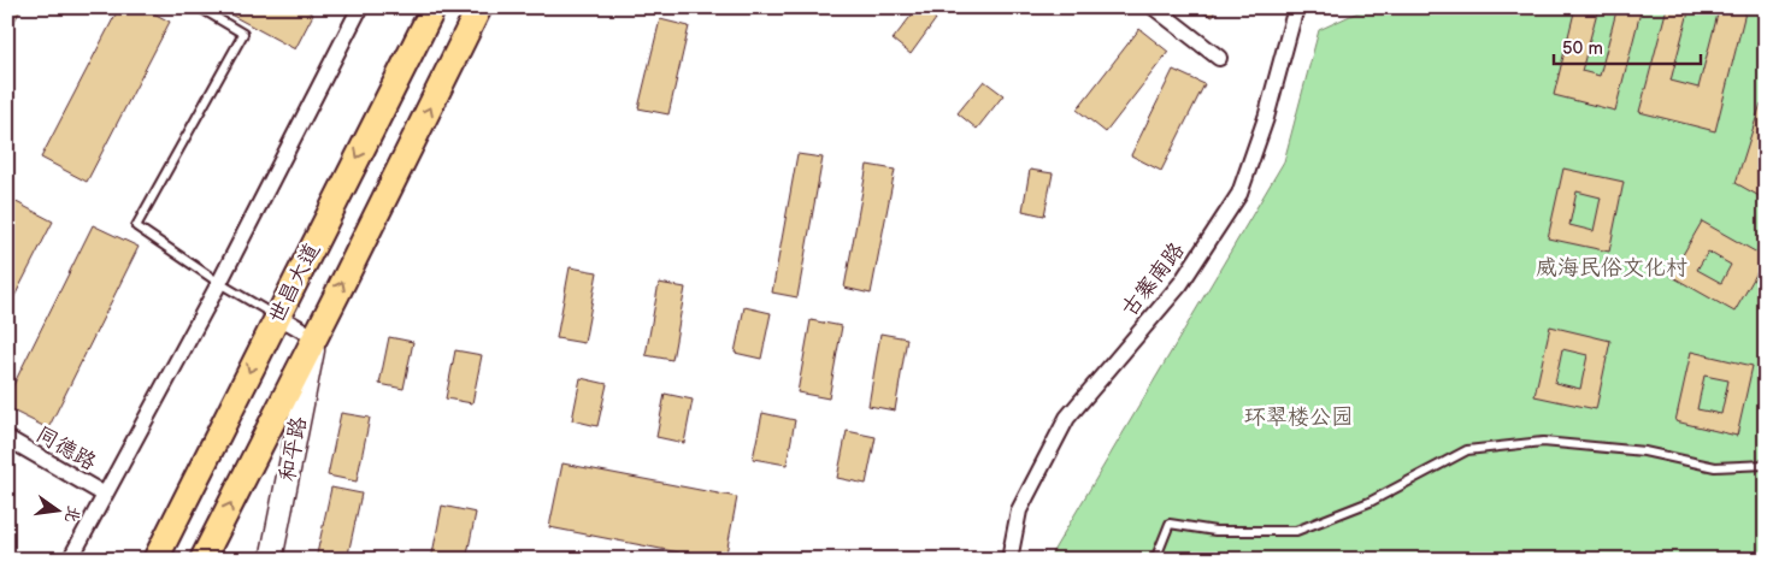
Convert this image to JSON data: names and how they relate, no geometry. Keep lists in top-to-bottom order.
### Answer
{
  "streets": {
    "main road": ["世昌大道"],
    "street": ["古寨南路", "同德路", "和平路"]
  },
  "crossings": [
    ["世昌大道", "和平路"]
  ],
  "parks": ["威海民俗文化村", "环翠楼公园"],
  "scale_bar": "50 m",
  "north": "right"
}
